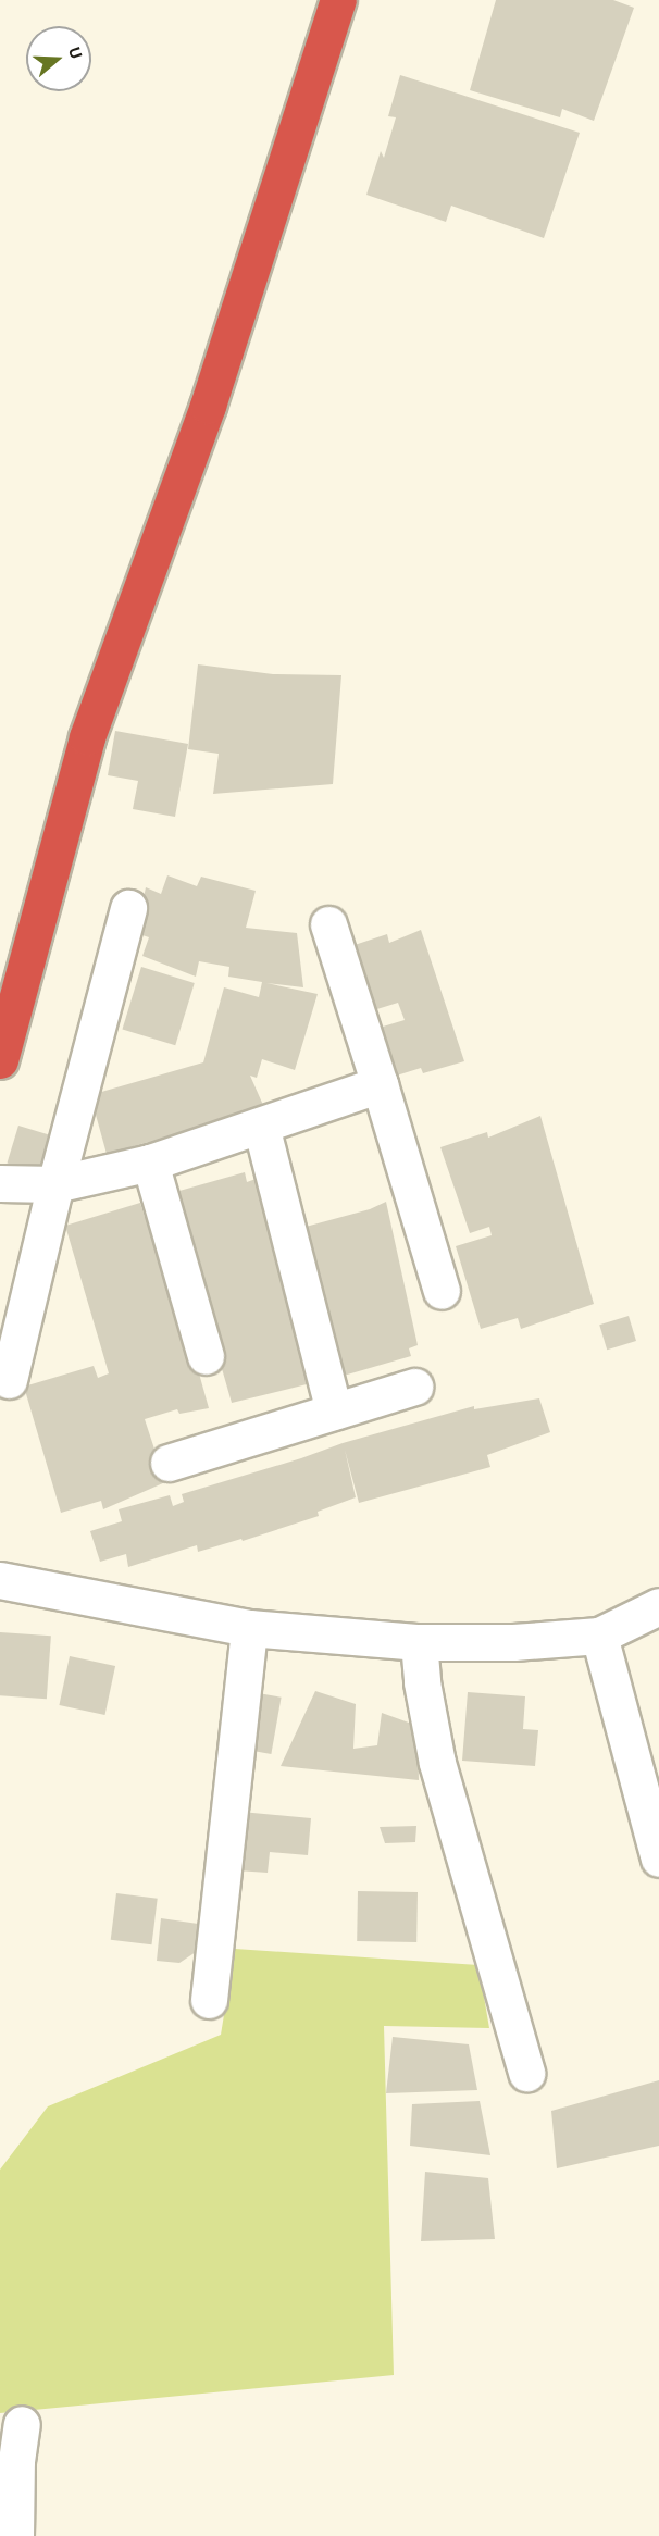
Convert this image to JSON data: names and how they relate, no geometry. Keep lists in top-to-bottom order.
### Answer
{
  "north": "right"
}
